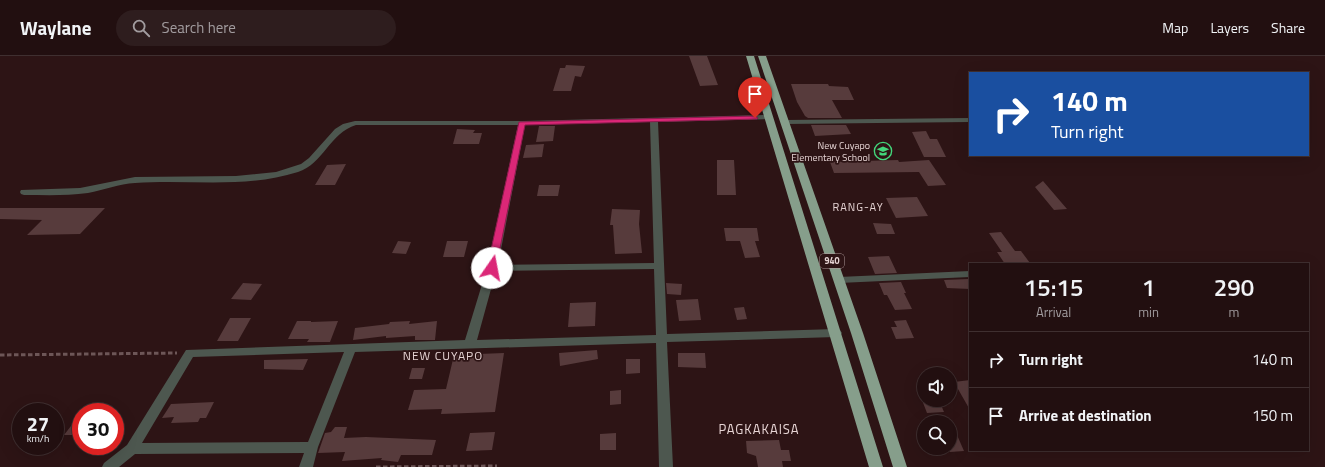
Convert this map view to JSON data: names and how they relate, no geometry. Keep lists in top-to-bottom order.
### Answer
{
  "streets": {
    "highway": ["940"]
  },
  "districts": ["RANG-AY", "NEW CUYAPO", "PAGKAKAISA"],
  "places": {
    "school or university": ["New Cuyapo Elementary School"]
  },
  "page": {
    "header": "Waylane",
    "search": "Search here",
    "nav": ["Map", "Layers", "Share"],
    "turn": ["140 m", "Turn right"],
    "eta": [
      "15:15",
      "Arrival",
      "1",
      "min",
      "290",
      "m"
    ],
    "list": [
      {
        "name": "Turn right",
        "value": "140 m"
      },
      {
        "name": "Arrive at destination",
        "value": "150 m"
      }
    ],
    "speed": "27 km/h",
    "limit": "30"
  }
}
